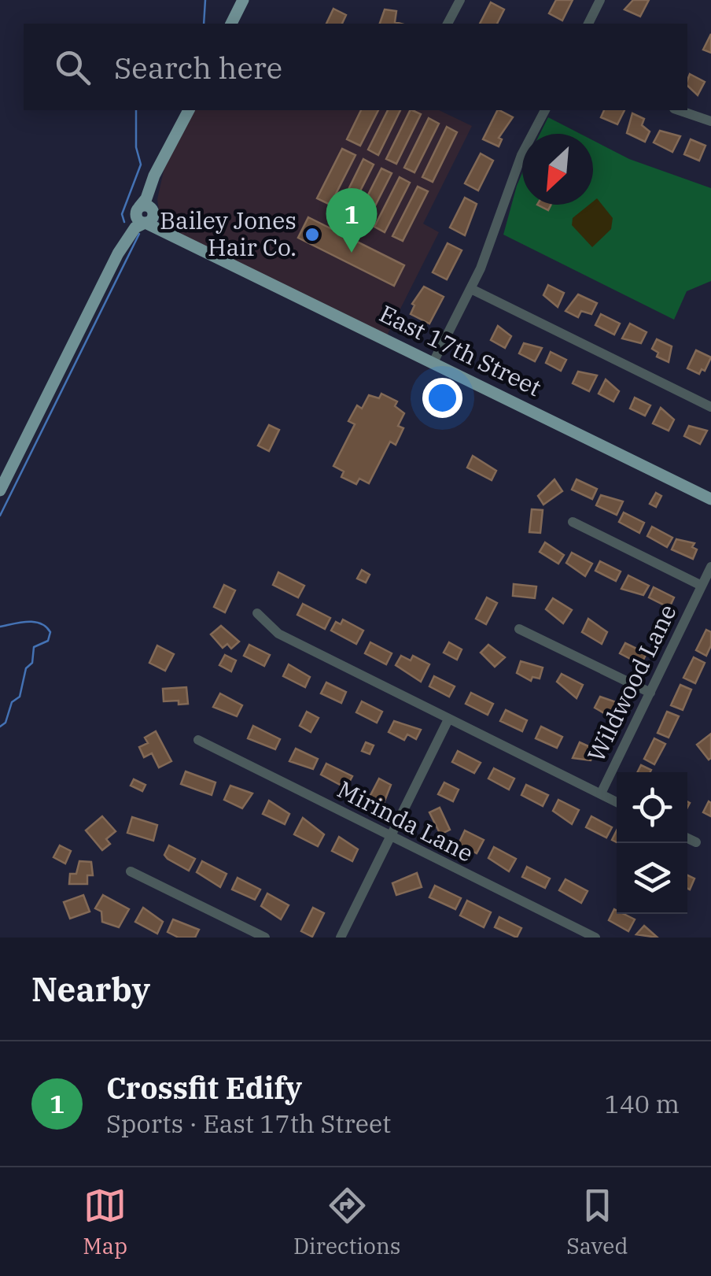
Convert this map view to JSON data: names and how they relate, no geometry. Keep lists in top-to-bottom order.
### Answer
{
  "streets": {
    "main road": ["East 17th Street"],
    "street": ["Wildwood Lane", "Mirinda Lane"]
  },
  "places": ["Bailey Jones Hair Co."],
  "north": "bottom left",
  "page": {
    "search": "Search here",
    "pins": "1",
    "heading": "Nearby",
    "list": [
      {
        "mark": "1",
        "name": "Crossfit Edify",
        "note": "Sports · East 17th Street",
        "value": "140 m"
      }
    ],
    "nav": ["Map", "Directions", "Saved"]
  }
}
